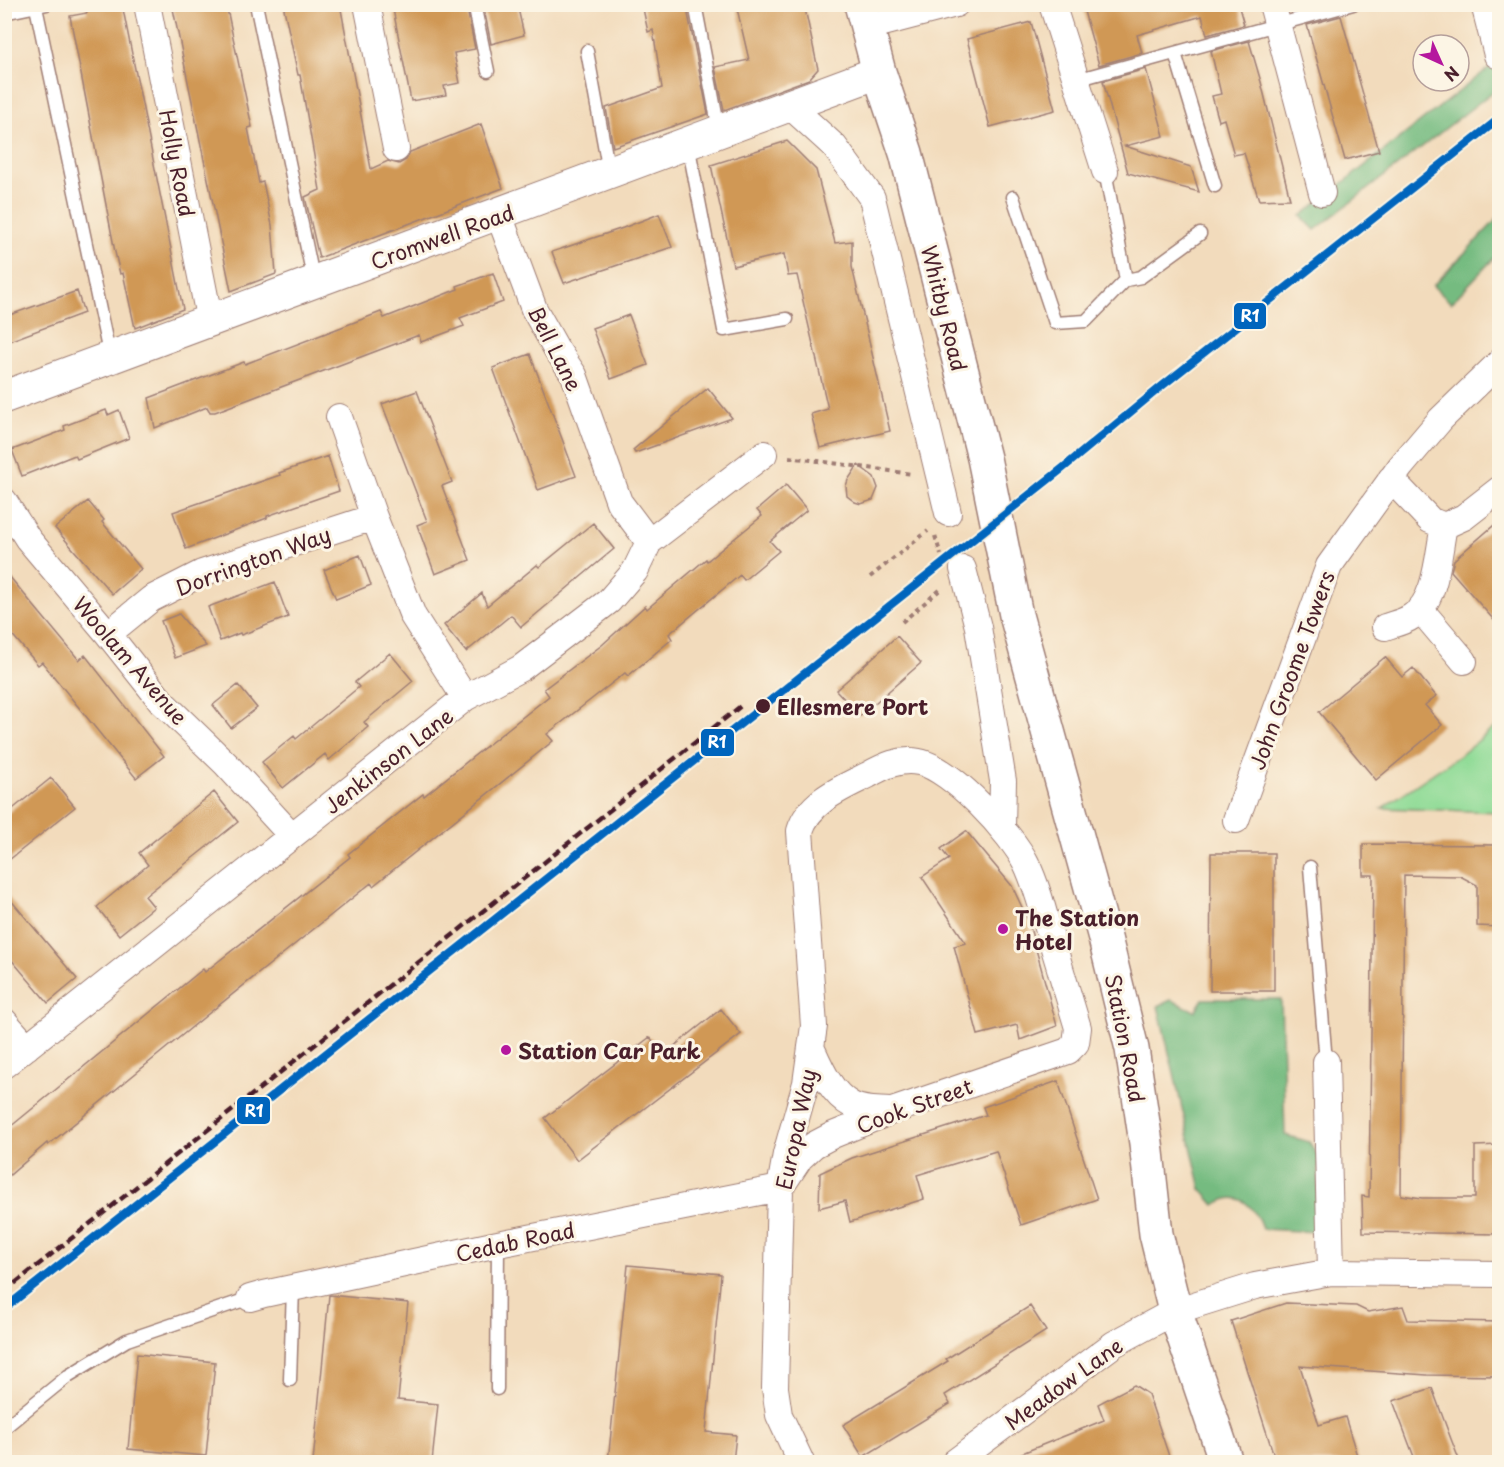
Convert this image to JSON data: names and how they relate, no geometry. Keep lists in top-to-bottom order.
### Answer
{
  "streets": {
    "main road": ["Whitby Road", "Station Road"],
    "street": [
      "Holly Road",
      "Cromwell Road",
      "Bell Lane",
      "Dorrington Way",
      "Woolam Avenue",
      "John Groome Towers",
      "Jenkinson Lane",
      "Cook Street",
      "Europa Way",
      "Cedab Road",
      "Meadow Lane"
    ]
  },
  "crossings": [
    ["Holly Road", "Cromwell Road"],
    ["Cromwell Road", "Whitby Road"],
    ["Cromwell Road", "Bell Lane"],
    ["Whitby Road", "Station Road"],
    ["Bell Lane", "Jenkinson Lane"],
    ["Dorrington Way", "Woolam Avenue"],
    ["Woolam Avenue", "Jenkinson Lane"],
    ["Station Road", "Meadow Lane"],
    ["Cook Street", "Europa Way"],
    ["Cook Street", "Cedab Road"],
    ["Europa Way", "Cedab Road"]
  ],
  "places": ["Ellesmere Port", "The Station Hotel", "Station Car Park"],
  "lines": ["transit line R1"],
  "north": "bottom right"
}
